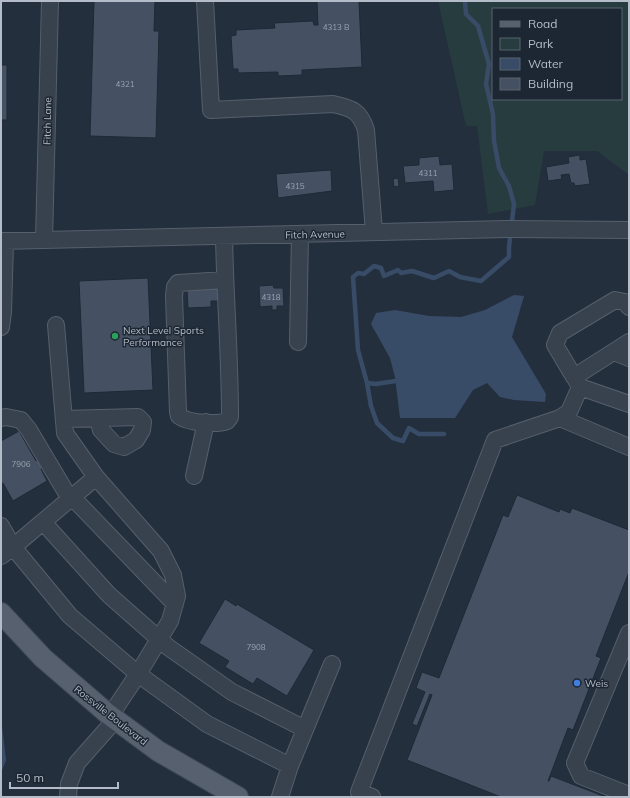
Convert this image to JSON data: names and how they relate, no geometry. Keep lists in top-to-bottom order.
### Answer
{
  "streets": {
    "main road": ["Rossville Boulevard"],
    "street": ["Fitch Lane", "Fitch Avenue"]
  },
  "crossings": [
    ["Fitch Lane", "Fitch Avenue"]
  ],
  "places": ["Next Level Sports Performance", "Weis"],
  "house_numbers": [
    "4313 B",
    "4321",
    "4311",
    "4315",
    "4318",
    "7906",
    "7908"
  ],
  "legend": [
    "Road",
    "Park",
    "Water",
    "Building"
  ],
  "scale_bar": "50 m"
}
